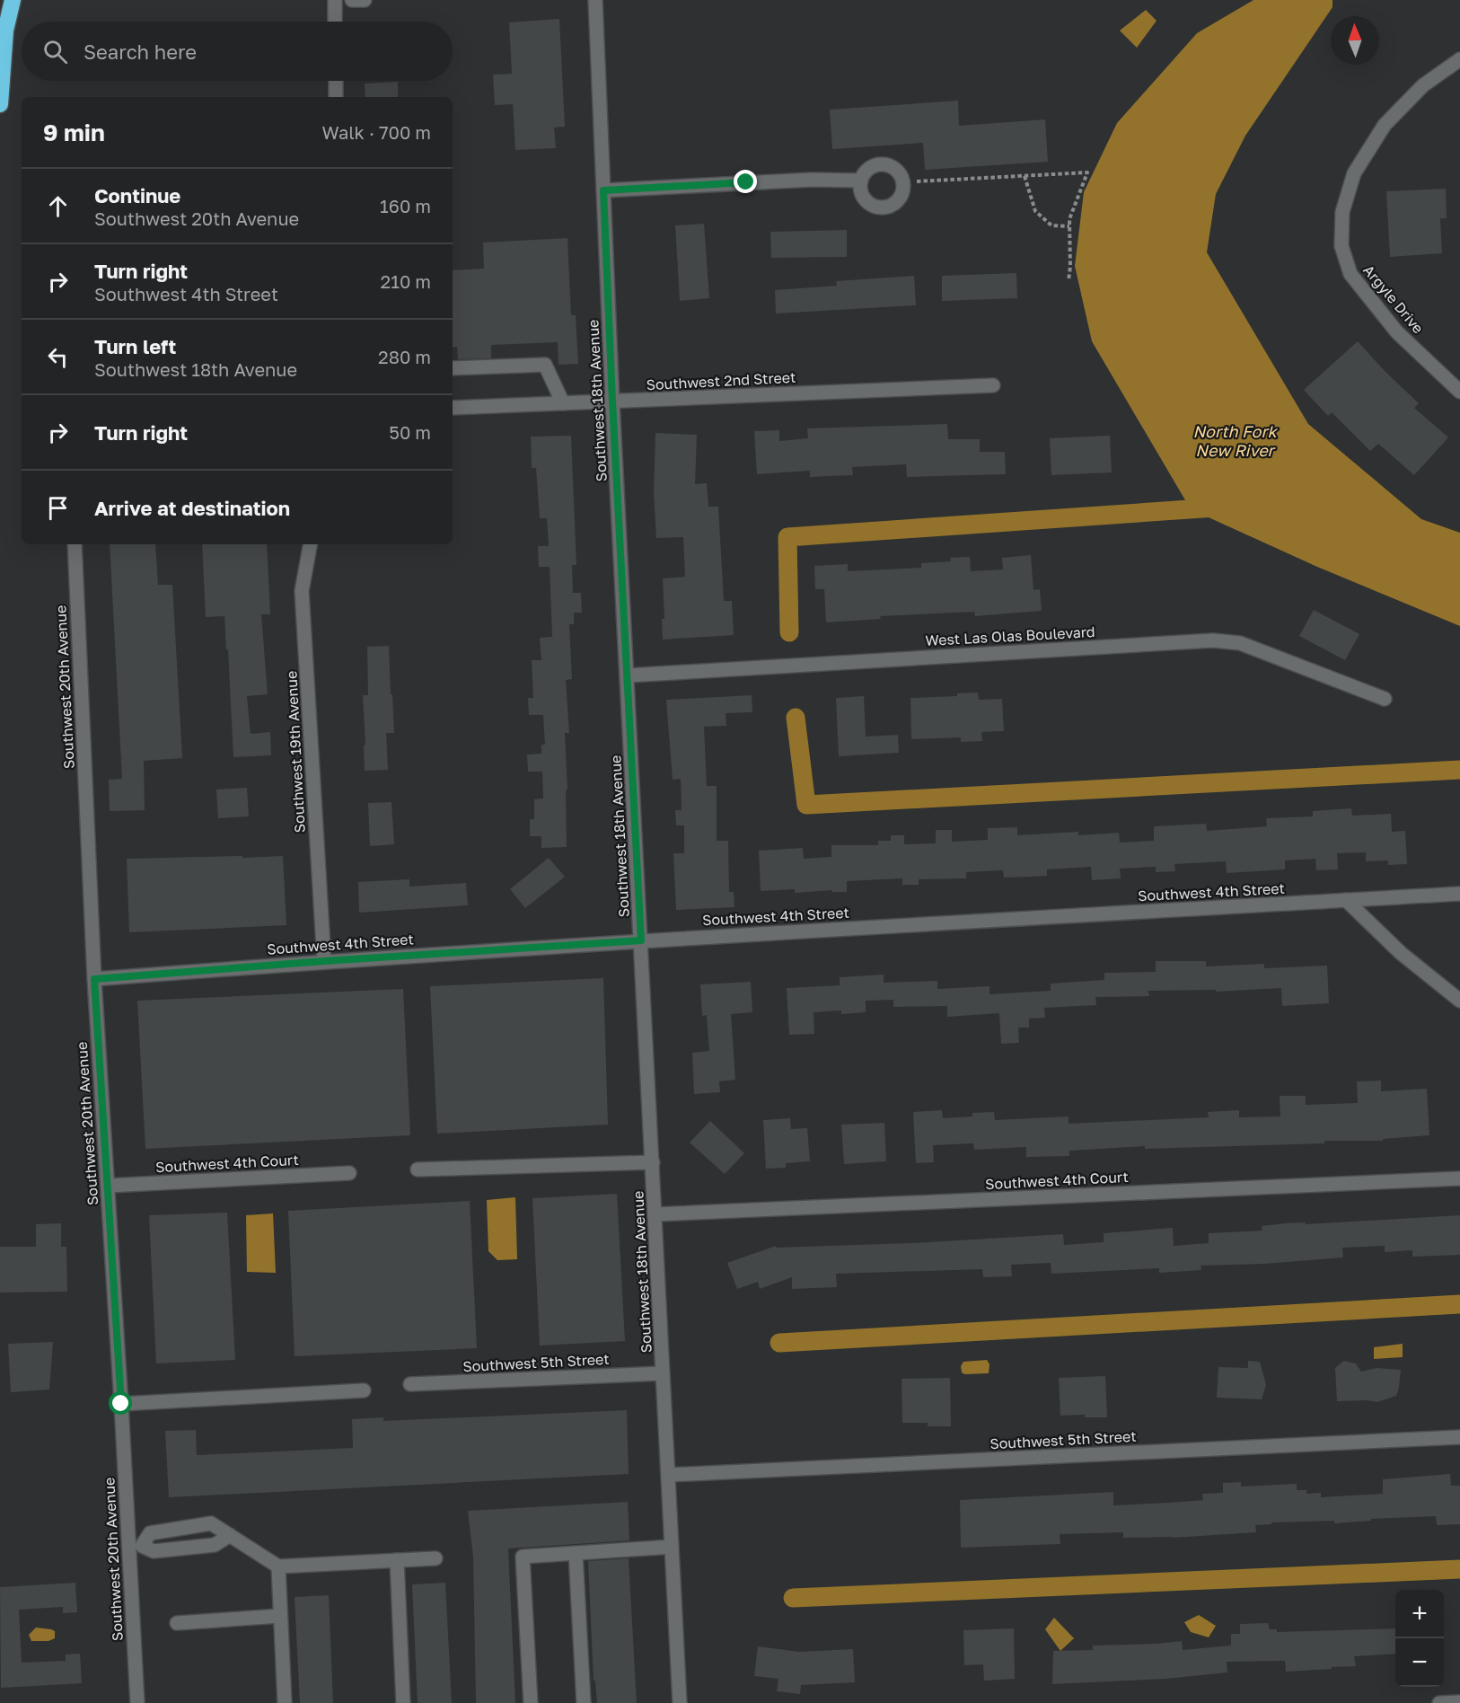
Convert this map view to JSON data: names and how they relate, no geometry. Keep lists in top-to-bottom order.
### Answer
{
  "streets": {
    "street": [
      "Argyle Drive",
      "Southwest 2nd Street",
      "Southwest 18th Avenue",
      "West Las Olas Boulevard",
      "Southwest 20th Avenue",
      "Southwest 19th Avenue",
      "Southwest 4th Street",
      "Southwest 4th Court",
      "Southwest 5th Street"
    ]
  },
  "crossings": [
    ["Southwest 2nd Street", "Southwest 18th Avenue"],
    ["Southwest 18th Avenue", "West Las Olas Boulevard"],
    ["Southwest 18th Avenue", "Southwest 4th Street"],
    ["Southwest 18th Avenue", "Southwest 4th Court"],
    ["Southwest 18th Avenue", "Southwest 5th Street"],
    ["Southwest 20th Avenue", "Southwest 4th Street"],
    ["Southwest 20th Avenue", "Southwest 4th Court"],
    ["Southwest 19th Avenue", "Southwest 4th Street"]
  ],
  "water": ["North Fork New River"],
  "north": "top",
  "page": {
    "search": "Search here",
    "heading": ["9 min", "Walk · 700 m"],
    "list": [
      ["Continue", "Southwest 20th Avenue", "160 m"],
      ["Turn right", "Southwest 4th Street", "210 m"],
      ["Turn left", "Southwest 18th Avenue", "280 m"],
      ["Turn right", "50 m"],
      "Arrive at destination"
    ],
    "map_buttons": ["+", "−"]
  }
}
